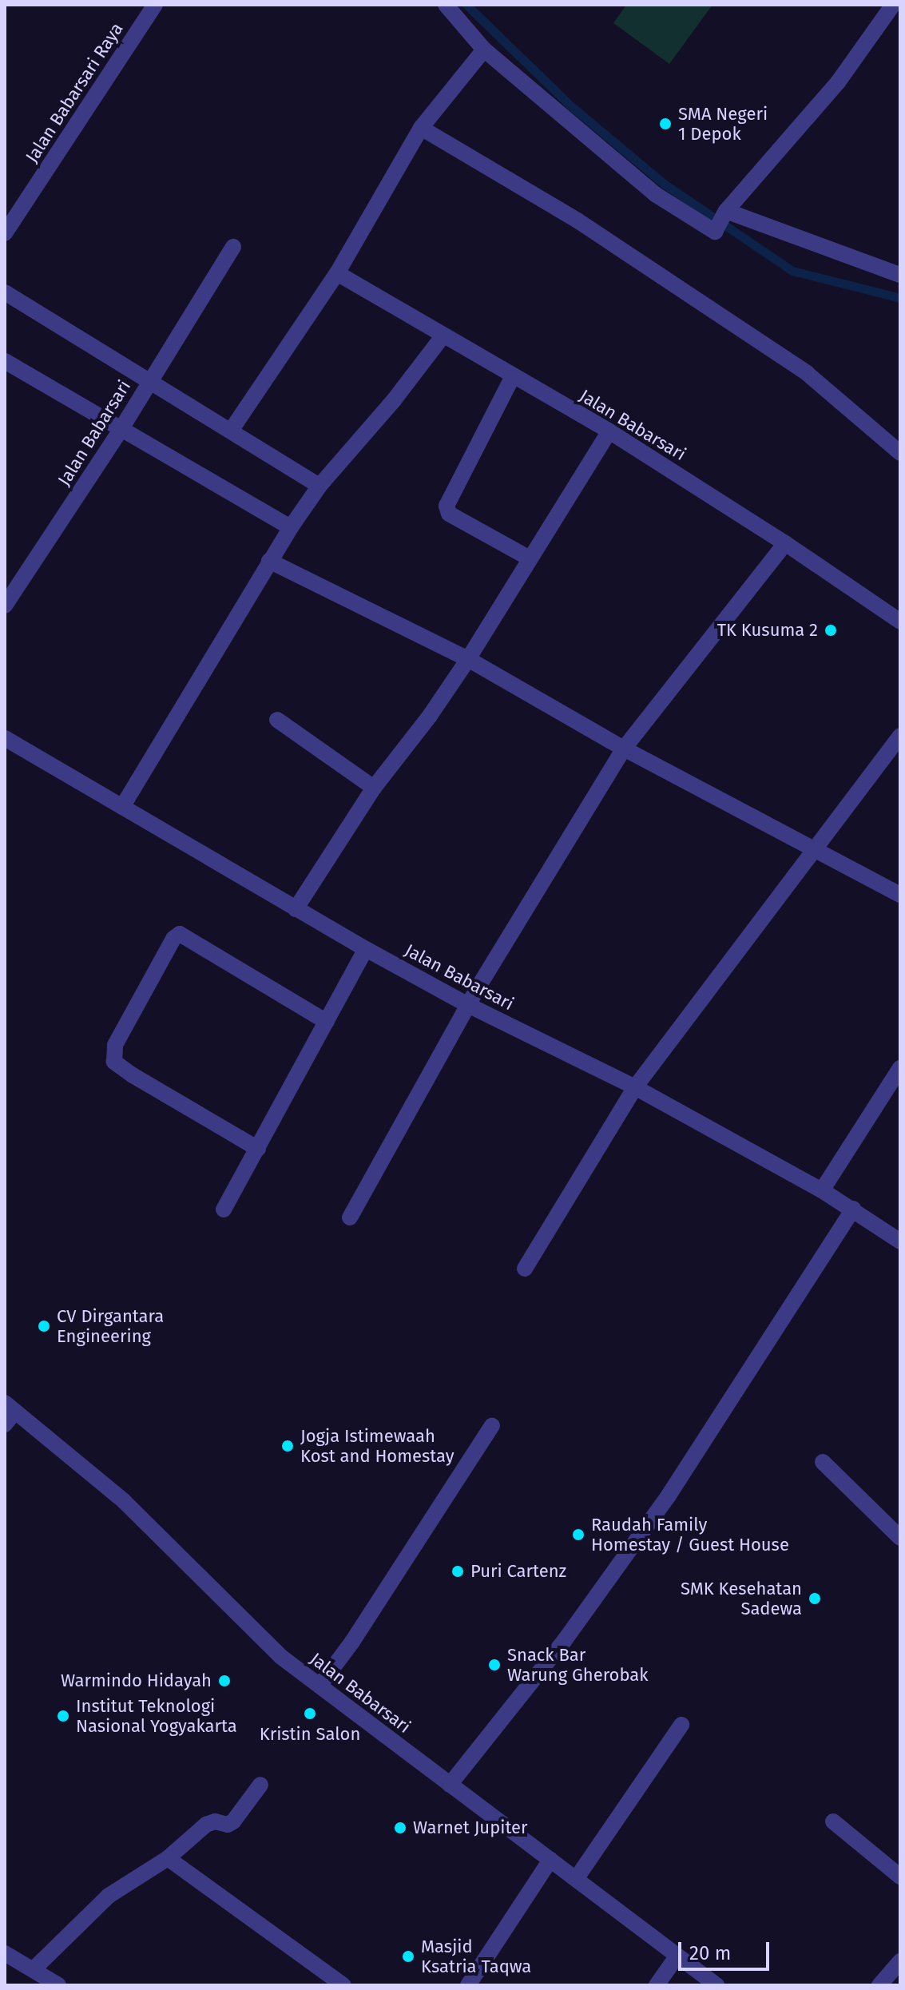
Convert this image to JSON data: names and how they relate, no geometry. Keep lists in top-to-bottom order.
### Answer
{
  "streets": {
    "street": ["Jalan Babarsari Raya", "Jalan Babarsari"]
  },
  "places": [
    "SMA Negeri 1 Depok",
    "TK Kusuma 2",
    "CV Dirgantara Engineering",
    "Jogja Istimewaah Kost and Homestay",
    "Raudah Family Homestay / Guest House",
    "Puri Cartenz",
    "SMK Kesehatan Sadewa",
    "Snack Bar Warung Gherobak",
    "Warmindo Hidayah",
    "Kristin Salon",
    "Institut Teknologi Nasional Yogyakarta",
    "Warnet Jupiter",
    "Masjid Ksatria Taqwa"
  ],
  "scale_bar": "20 m"
}
